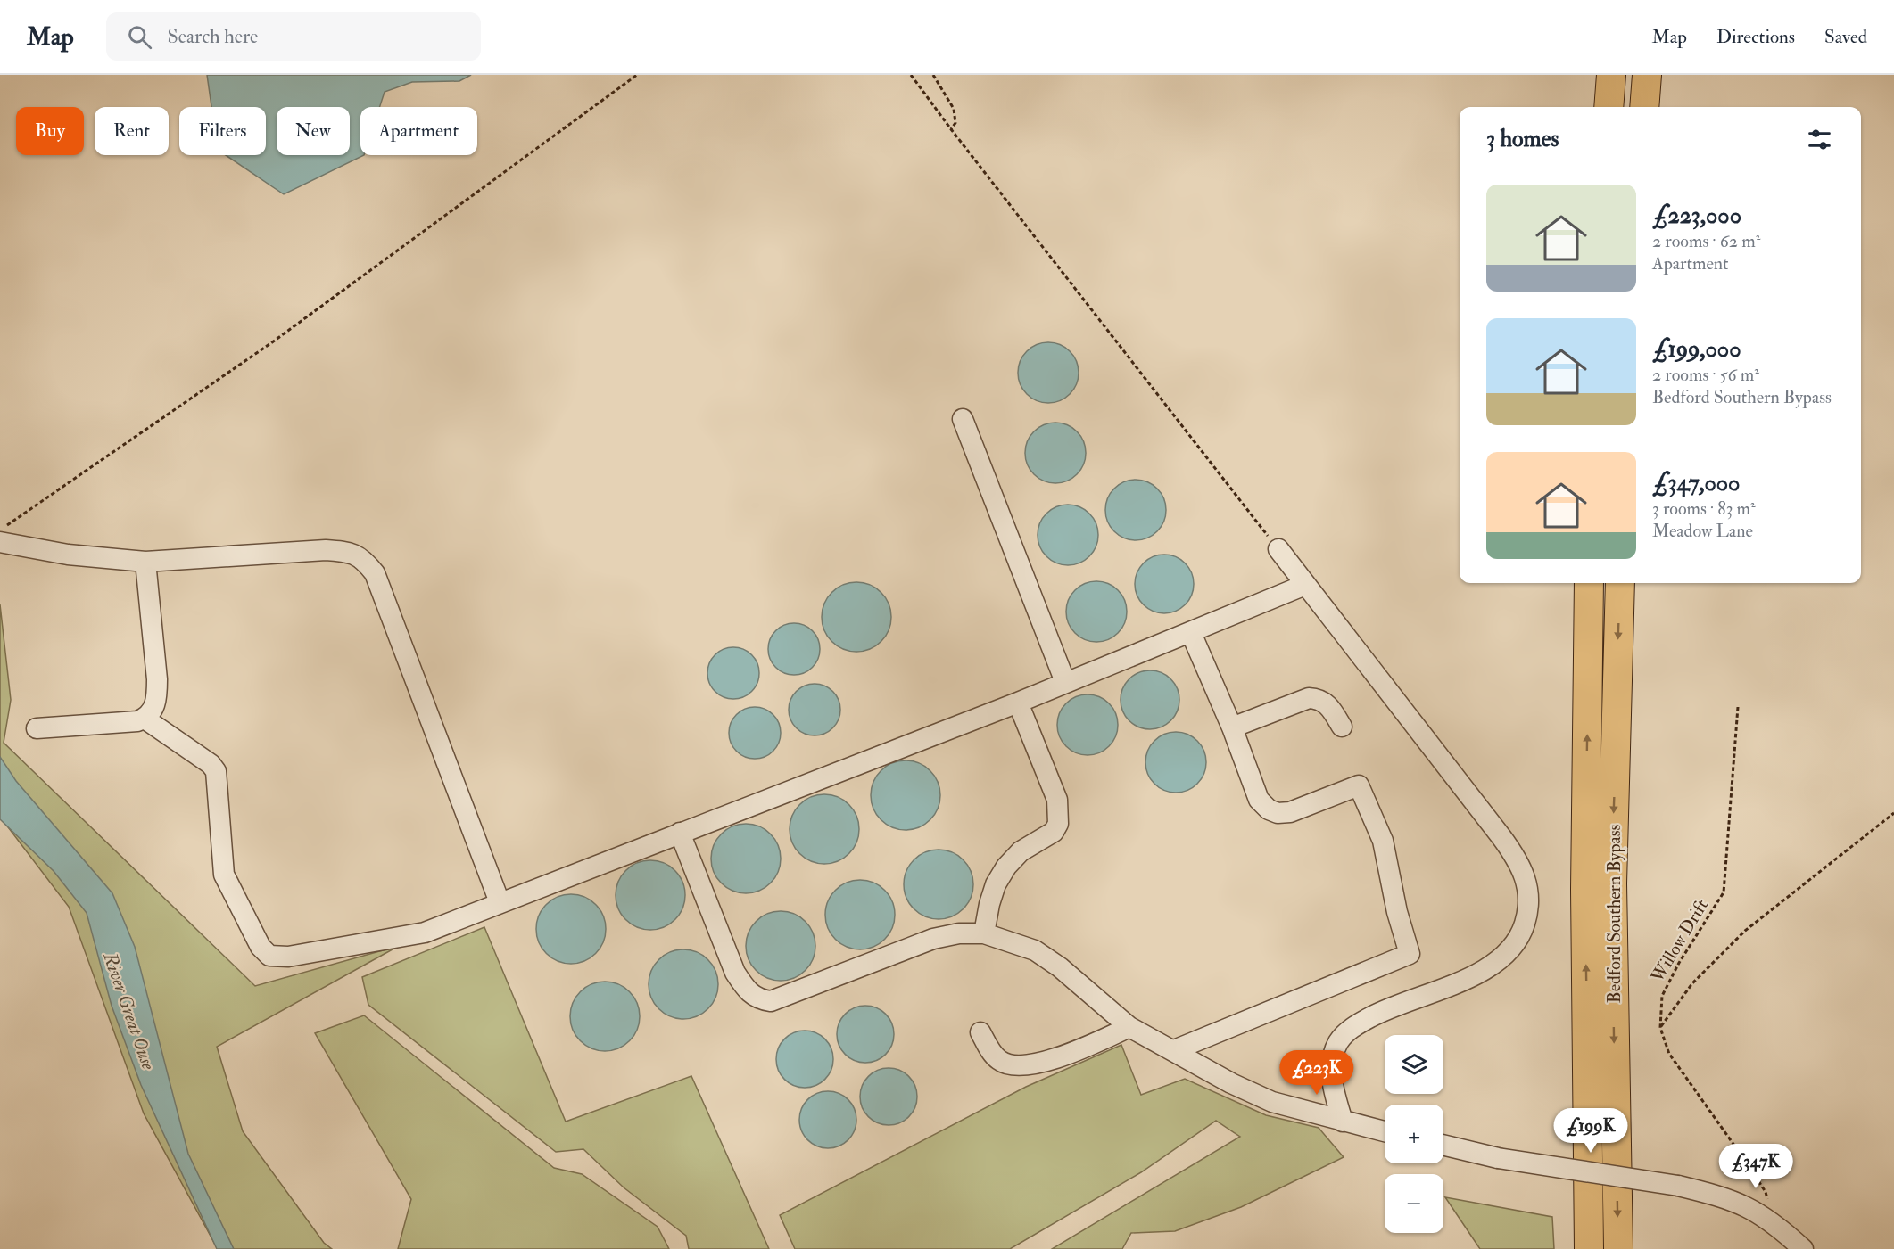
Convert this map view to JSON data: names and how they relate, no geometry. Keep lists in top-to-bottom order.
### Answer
{
  "streets": {
    "highway": ["Bedford Southern Bypass"],
    "path": ["Willow Drift"]
  },
  "water": ["River Great Ouse"],
  "page": {
    "header": "Map",
    "search": "Search here",
    "nav": ["Map", "Directions", "Saved"],
    "chip": [
      "Buy",
      "Rent",
      "Filters",
      "New",
      "Apartment"
    ],
    "heading": "3 homes",
    "list": [
      {
        "name": "£223,000",
        "note": "2 rooms · 62 m² · Apartment"
      },
      {
        "name": "£199,000",
        "note": "2 rooms · 56 m² · Bedford Southern Bypass"
      },
      {
        "name": "£347,000",
        "note": "3 rooms · 83 m² · Meadow Lane"
      }
    ],
    "map_buttons": ["+", "−"],
    "price": ["£223K", "£199K", "£347K"]
  }
}
